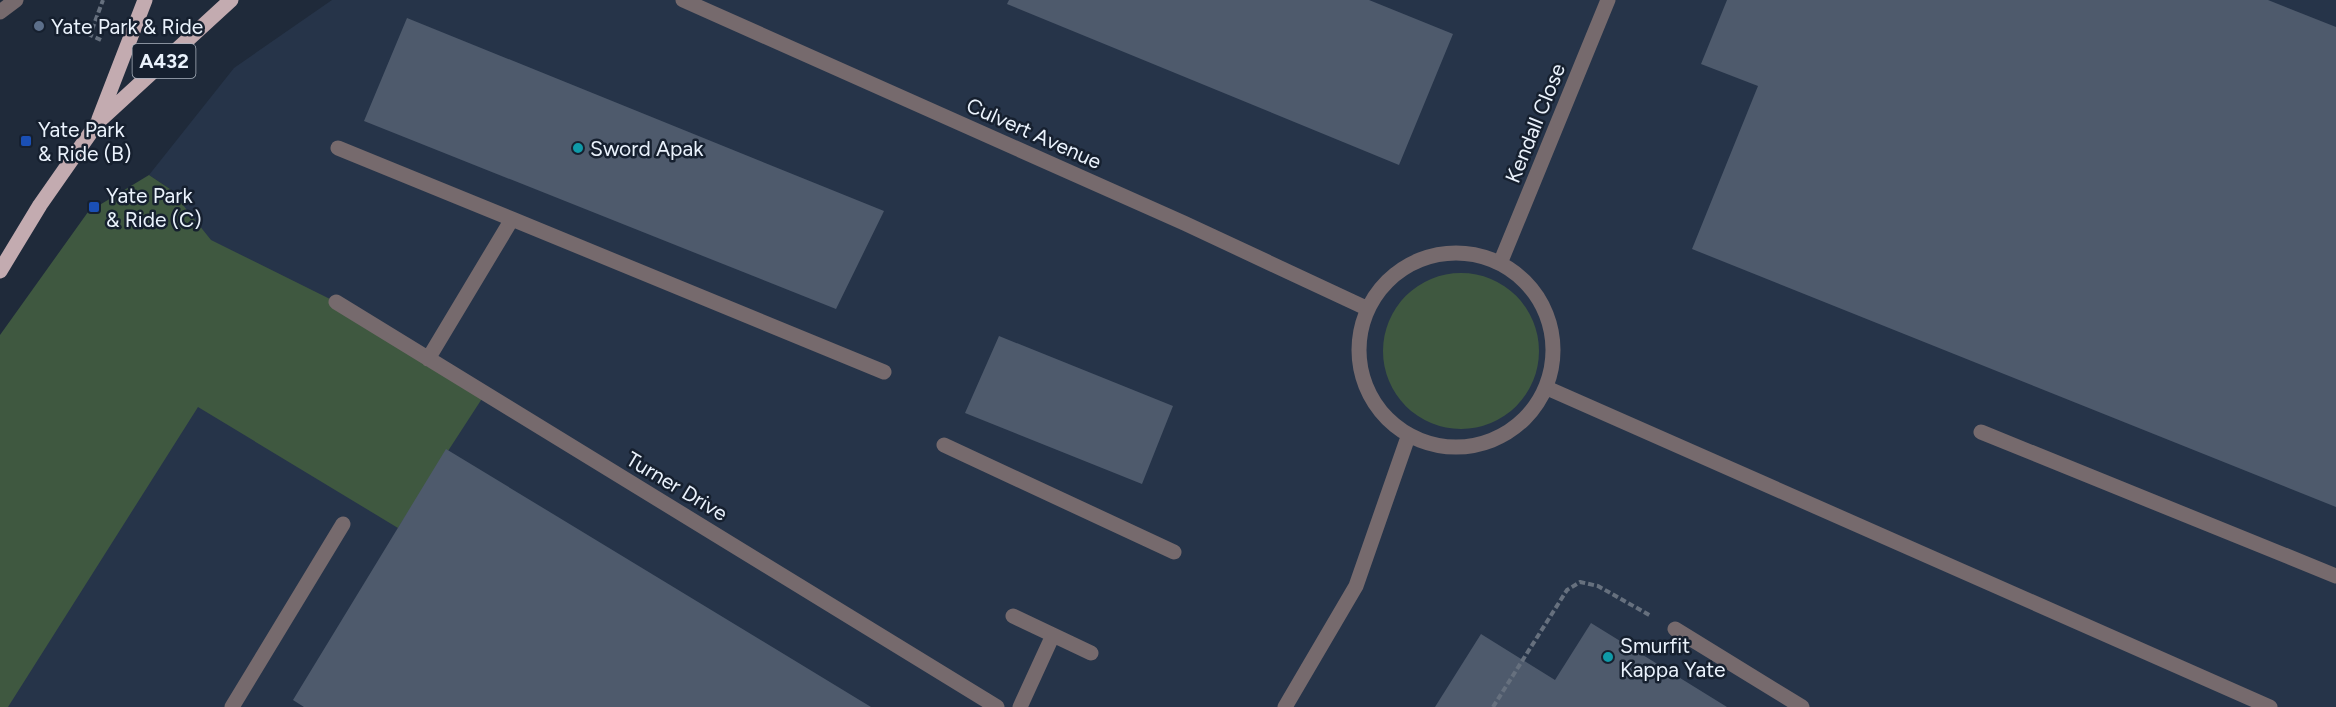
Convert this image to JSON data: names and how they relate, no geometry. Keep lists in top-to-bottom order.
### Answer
{
  "streets": {
    "main road": ["A432"],
    "street": ["Kendall Close", "Culvert Avenue", "Turner Drive"]
  },
  "crossings": [
    ["Kendall Close", "Culvert Avenue"]
  ],
  "places": {
    "other": ["Yate Park & Ride", "Sword Apak", "Smurfit Kappa Yate"],
    "transit": ["Yate Park & Ride (B)", "Yate Park & Ride (C)"]
  }
}
